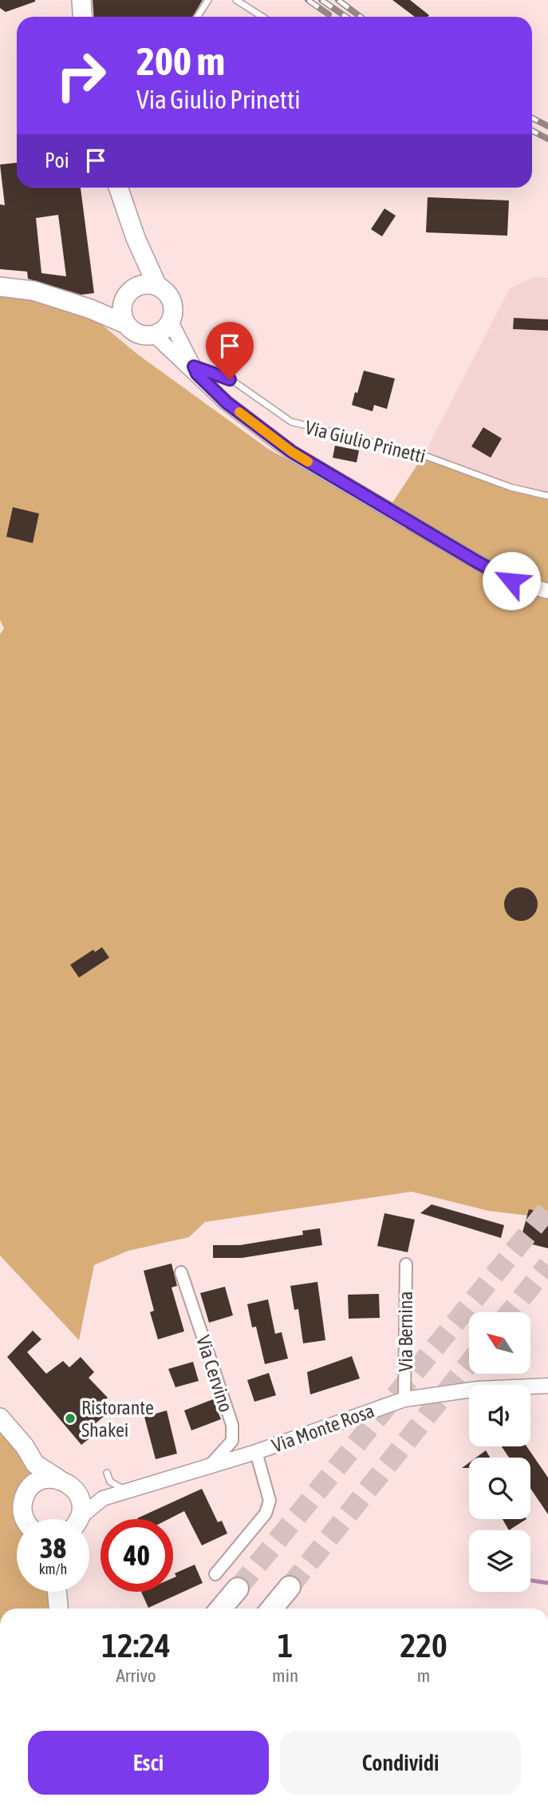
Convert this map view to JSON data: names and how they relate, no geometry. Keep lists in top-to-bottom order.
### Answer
{
  "streets": {
    "street": ["Via Bernina", "Via Cervino", "Via Monte Rosa"],
    "lane": ["Via Giulio Prinetti"]
  },
  "crossings": [
    ["Via Bernina", "Via Monte Rosa"],
    ["Via Cervino", "Via Monte Rosa"]
  ],
  "places": ["Ristorante Shakei"],
  "north": "top left",
  "page": {
    "turn": ["200 m", "Via Giulio Prinetti"],
    "then": "Poi",
    "speed": "38 km/h",
    "limit": "40",
    "eta": [
      "12:24",
      "Arrivo",
      "1",
      "min",
      "220",
      "m"
    ],
    "buttons": ["Esci", "Condividi"]
  }
}
